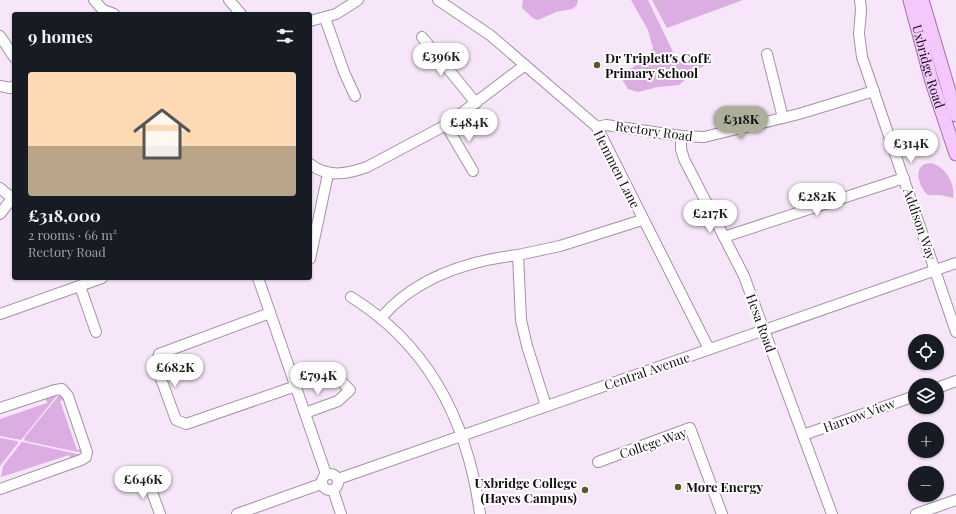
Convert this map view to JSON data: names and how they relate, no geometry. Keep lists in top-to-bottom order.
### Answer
{
  "streets": {
    "main road": ["Uxbridge Road"],
    "street": [
      "Rectory Road",
      "Hemmen Lane",
      "Addison Way",
      "Hesa Road",
      "Central Avenue",
      "Harrow View",
      "College Way"
    ]
  },
  "crossings": [
    ["Rectory Road", "Hemmen Lane"],
    ["Rectory Road", "Addison Way"],
    ["Rectory Road", "Hesa Road"],
    ["Hemmen Lane", "Central Avenue"],
    ["Addison Way", "Central Avenue"],
    ["Hesa Road", "Central Avenue"],
    ["Hesa Road", "Harrow View"]
  ],
  "places": ["Dr Triplett's CofE Primary School", "More Energy", "Uxbridge College (Hayes Campus)"],
  "page": {
    "heading": "9 homes",
    "price": [
      "£396K",
      "£318K",
      "£484K",
      "£314K",
      "£282K",
      "£217K",
      "£682K",
      "£794K",
      "£646K"
    ],
    "list": [
      {
        "name": "£318,000",
        "note": "2 rooms · 66 m² · Rectory Road"
      }
    ],
    "map_buttons": ["+", "−"]
  }
}
